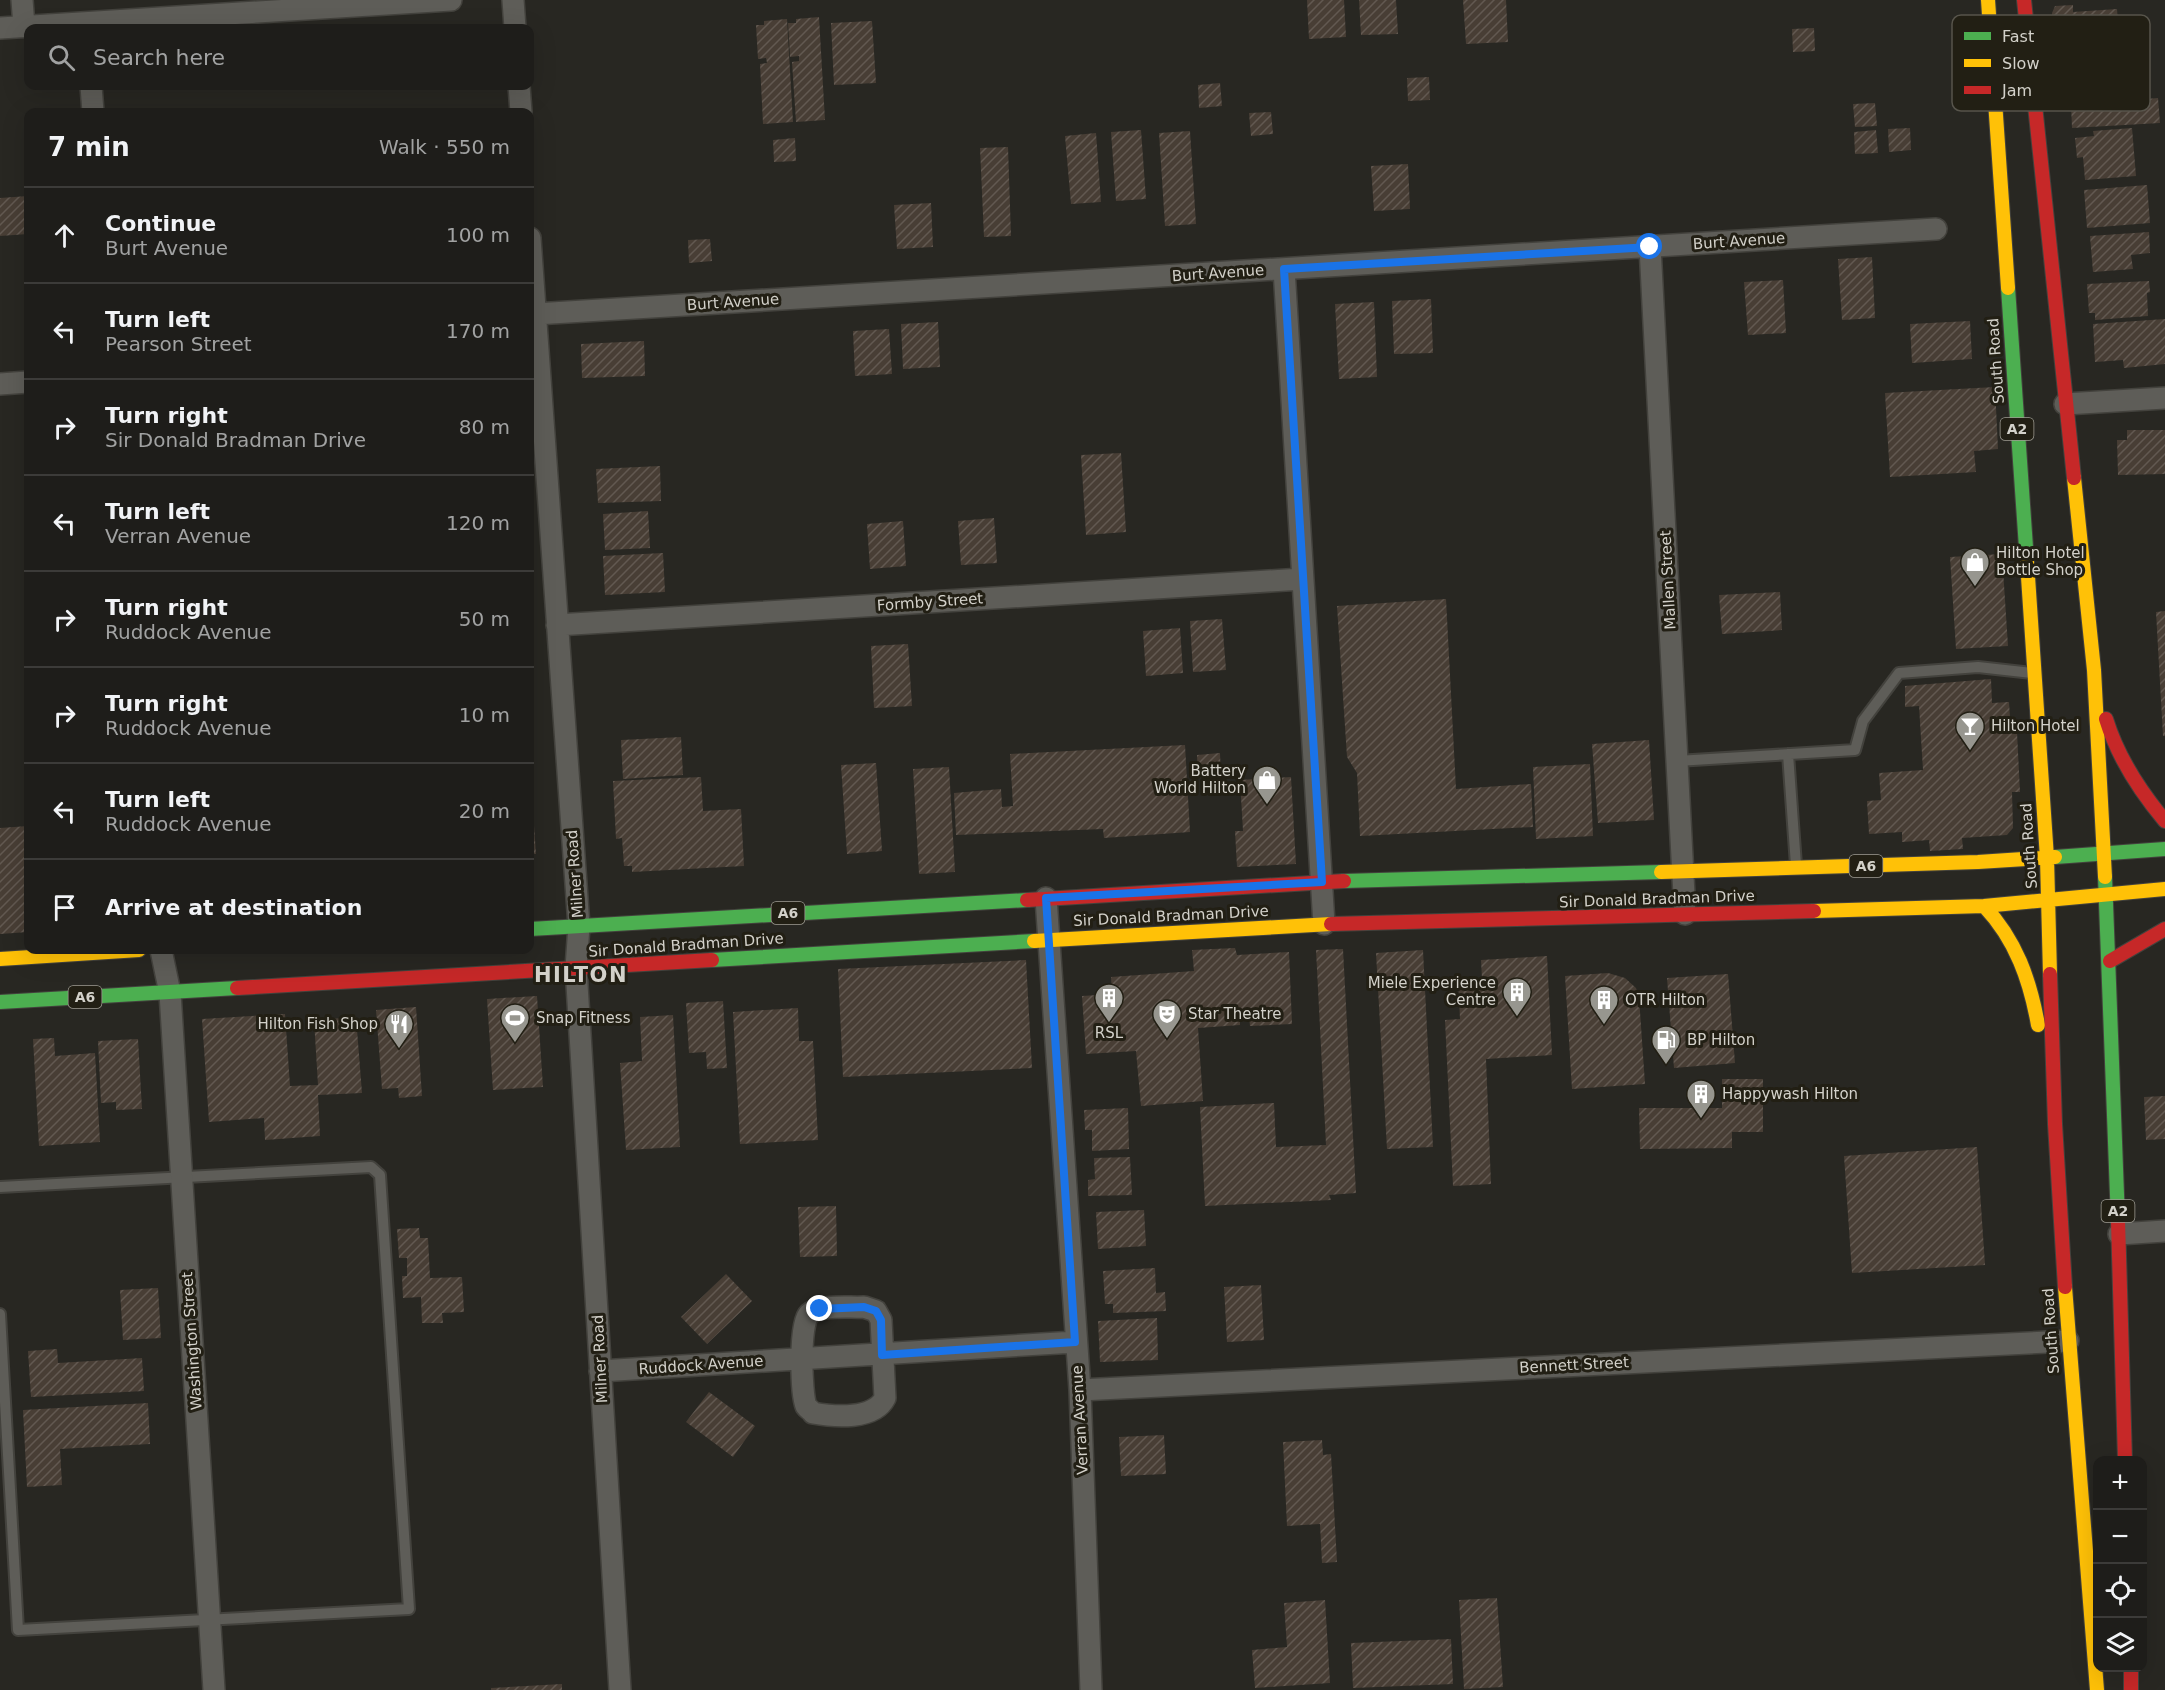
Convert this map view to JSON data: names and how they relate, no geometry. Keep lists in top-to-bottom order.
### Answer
{
  "streets": {
    "main road": [
      "South Road",
      "A2",
      "A6",
      "Sir Donald Bradman Drive"
    ],
    "street": [
      "Burt Avenue",
      "Mallen Street",
      "Formby Street",
      "Milner Road",
      "Washington Street",
      "Ruddock Avenue",
      "Bennett Street",
      "Verran Avenue"
    ]
  },
  "crossings": [
    ["Burt Avenue", "Mallen Street"],
    ["Burt Avenue", "Milner Road"],
    ["South Road", "Sir Donald Bradman Drive"],
    ["South Road", "Bennett Street"],
    ["A2", "Sir Donald Bradman Drive"],
    ["Mallen Street", "Sir Donald Bradman Drive"],
    ["Formby Street", "Milner Road"],
    ["Milner Road", "Sir Donald Bradman Drive"],
    ["Milner Road", "Ruddock Avenue"],
    ["Sir Donald Bradman Drive", "Washington Street"],
    ["Sir Donald Bradman Drive", "Verran Avenue"],
    ["Ruddock Avenue", "Verran Avenue"],
    ["Bennett Street", "Verran Avenue"]
  ],
  "districts": ["HILTON"],
  "places": {
    "shop": ["Hilton Hotel Bottle Shop", "Battery World Hilton"],
    "bar": ["Hilton Hotel"],
    "building": [
      "Miele Experience Centre",
      "RSL",
      "OTR Hilton",
      "Happywash Hilton"
    ],
    "theatre": ["Star Theatre"],
    "sports": ["Snap Fitness"],
    "restaurant": ["Hilton Fish Shop"],
    "fuel station": ["BP Hilton"]
  },
  "legend": ["Fast", "Slow", "Jam"],
  "page": {
    "search": "Search here",
    "heading": ["7 min", "Walk · 550 m"],
    "list": [
      ["Continue", "Burt Avenue", "100 m"],
      ["Turn left", "Pearson Street", "170 m"],
      ["Turn right", "Sir Donald Bradman Drive", "80 m"],
      ["Turn left", "Verran Avenue", "120 m"],
      ["Turn right", "Ruddock Avenue", "50 m"],
      ["Turn right", "Ruddock Avenue", "10 m"],
      ["Turn left", "Ruddock Avenue", "20 m"],
      "Arrive at destination"
    ],
    "map_buttons": ["+", "−"]
  }
}
